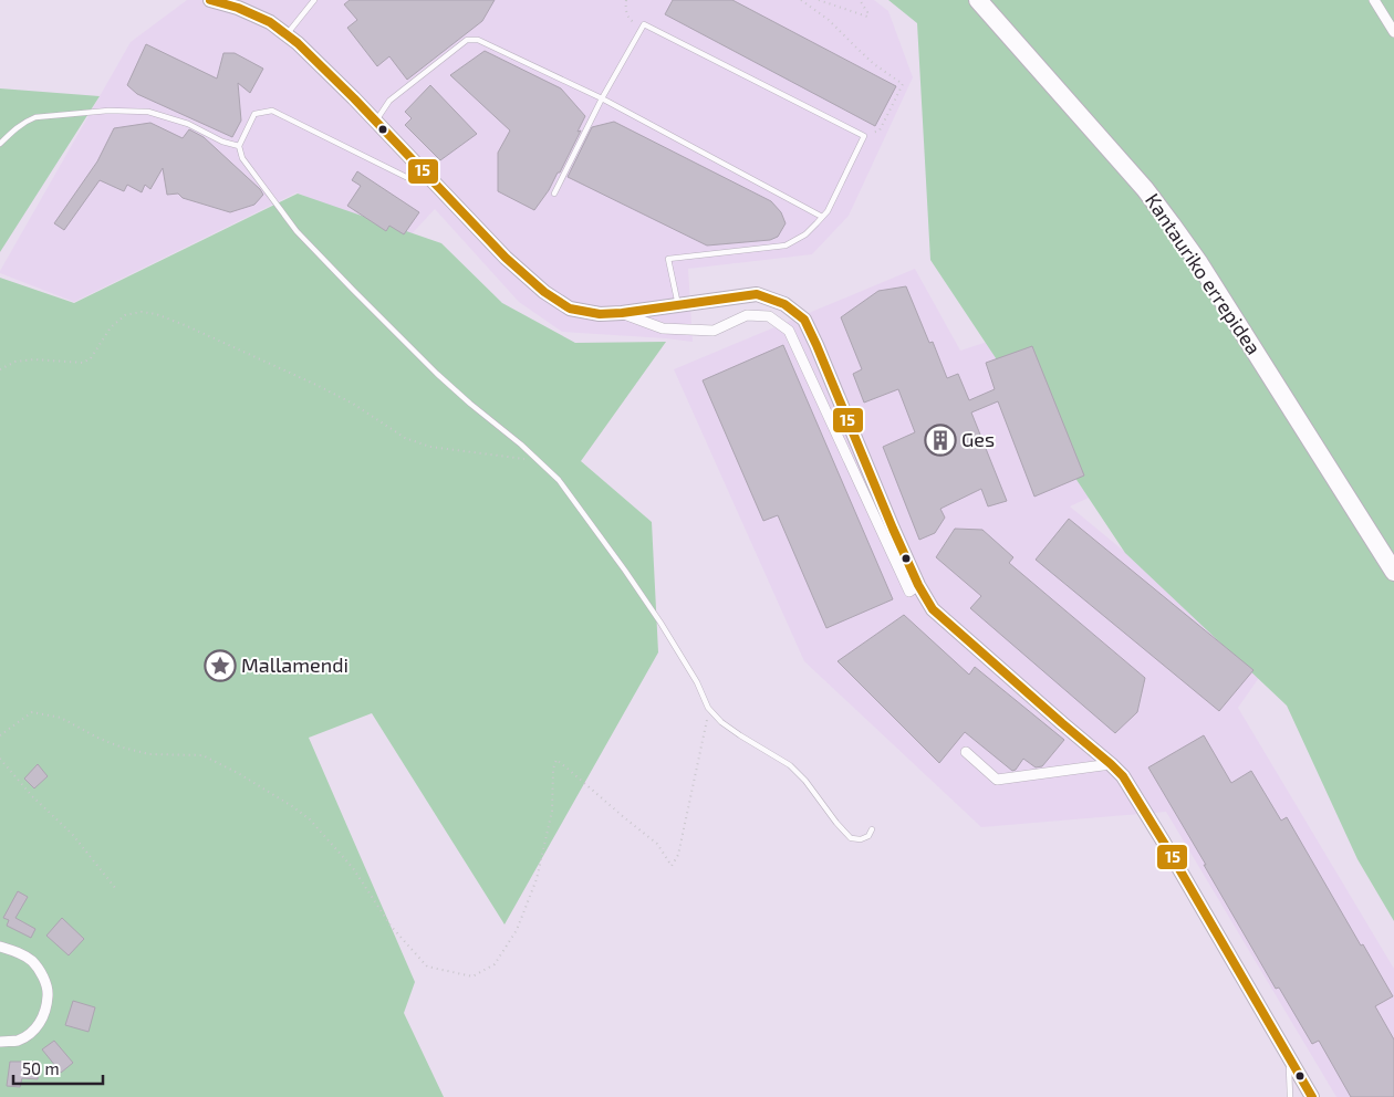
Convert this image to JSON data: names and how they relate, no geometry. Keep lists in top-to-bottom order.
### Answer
{
  "streets": {
    "highway": ["Kantauriko errepidea"]
  },
  "places": {
    "building": ["Ges"],
    "place": ["Mallamendi"]
  },
  "lines": ["transit line 15"],
  "scale_bar": "50 m"
}
